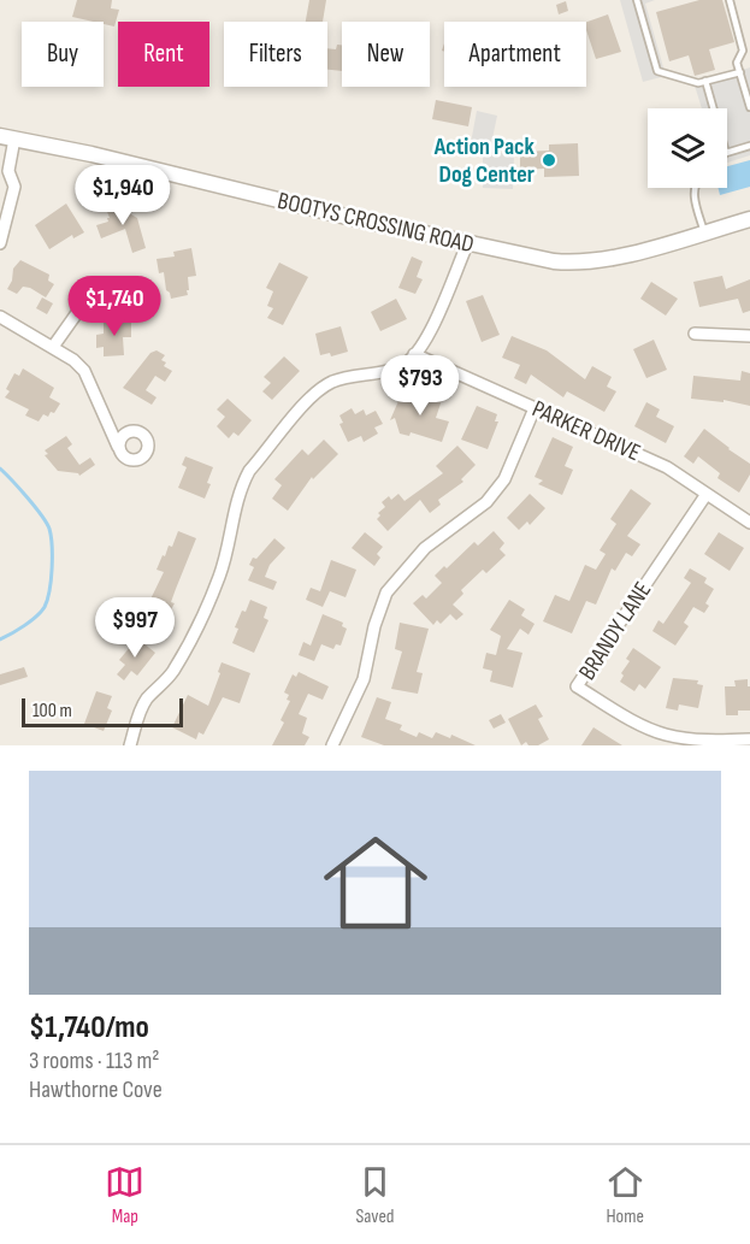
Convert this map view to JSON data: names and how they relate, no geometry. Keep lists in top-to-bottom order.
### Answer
{
  "streets": {
    "street": ["BOOTYS CROSSING ROAD", "PARKER DRIVE", "BRANDY LANE"]
  },
  "crossings": [
    ["PARKER DRIVE", "BRANDY LANE"]
  ],
  "places": ["Action Pack Dog Center"],
  "scale_bar": "100 m",
  "page": {
    "chip": [
      "Buy",
      "Rent",
      "Filters",
      "New",
      "Apartment"
    ],
    "price": [
      "$1,940",
      "$1,740",
      "$793",
      "$997"
    ],
    "scale": "100 m",
    "list": [
      {
        "name": "$1,740/mo",
        "note": "3 rooms · 113 m² · Hawthorne Cove"
      }
    ],
    "tabs": ["Map", "Saved", "Home"]
  }
}
